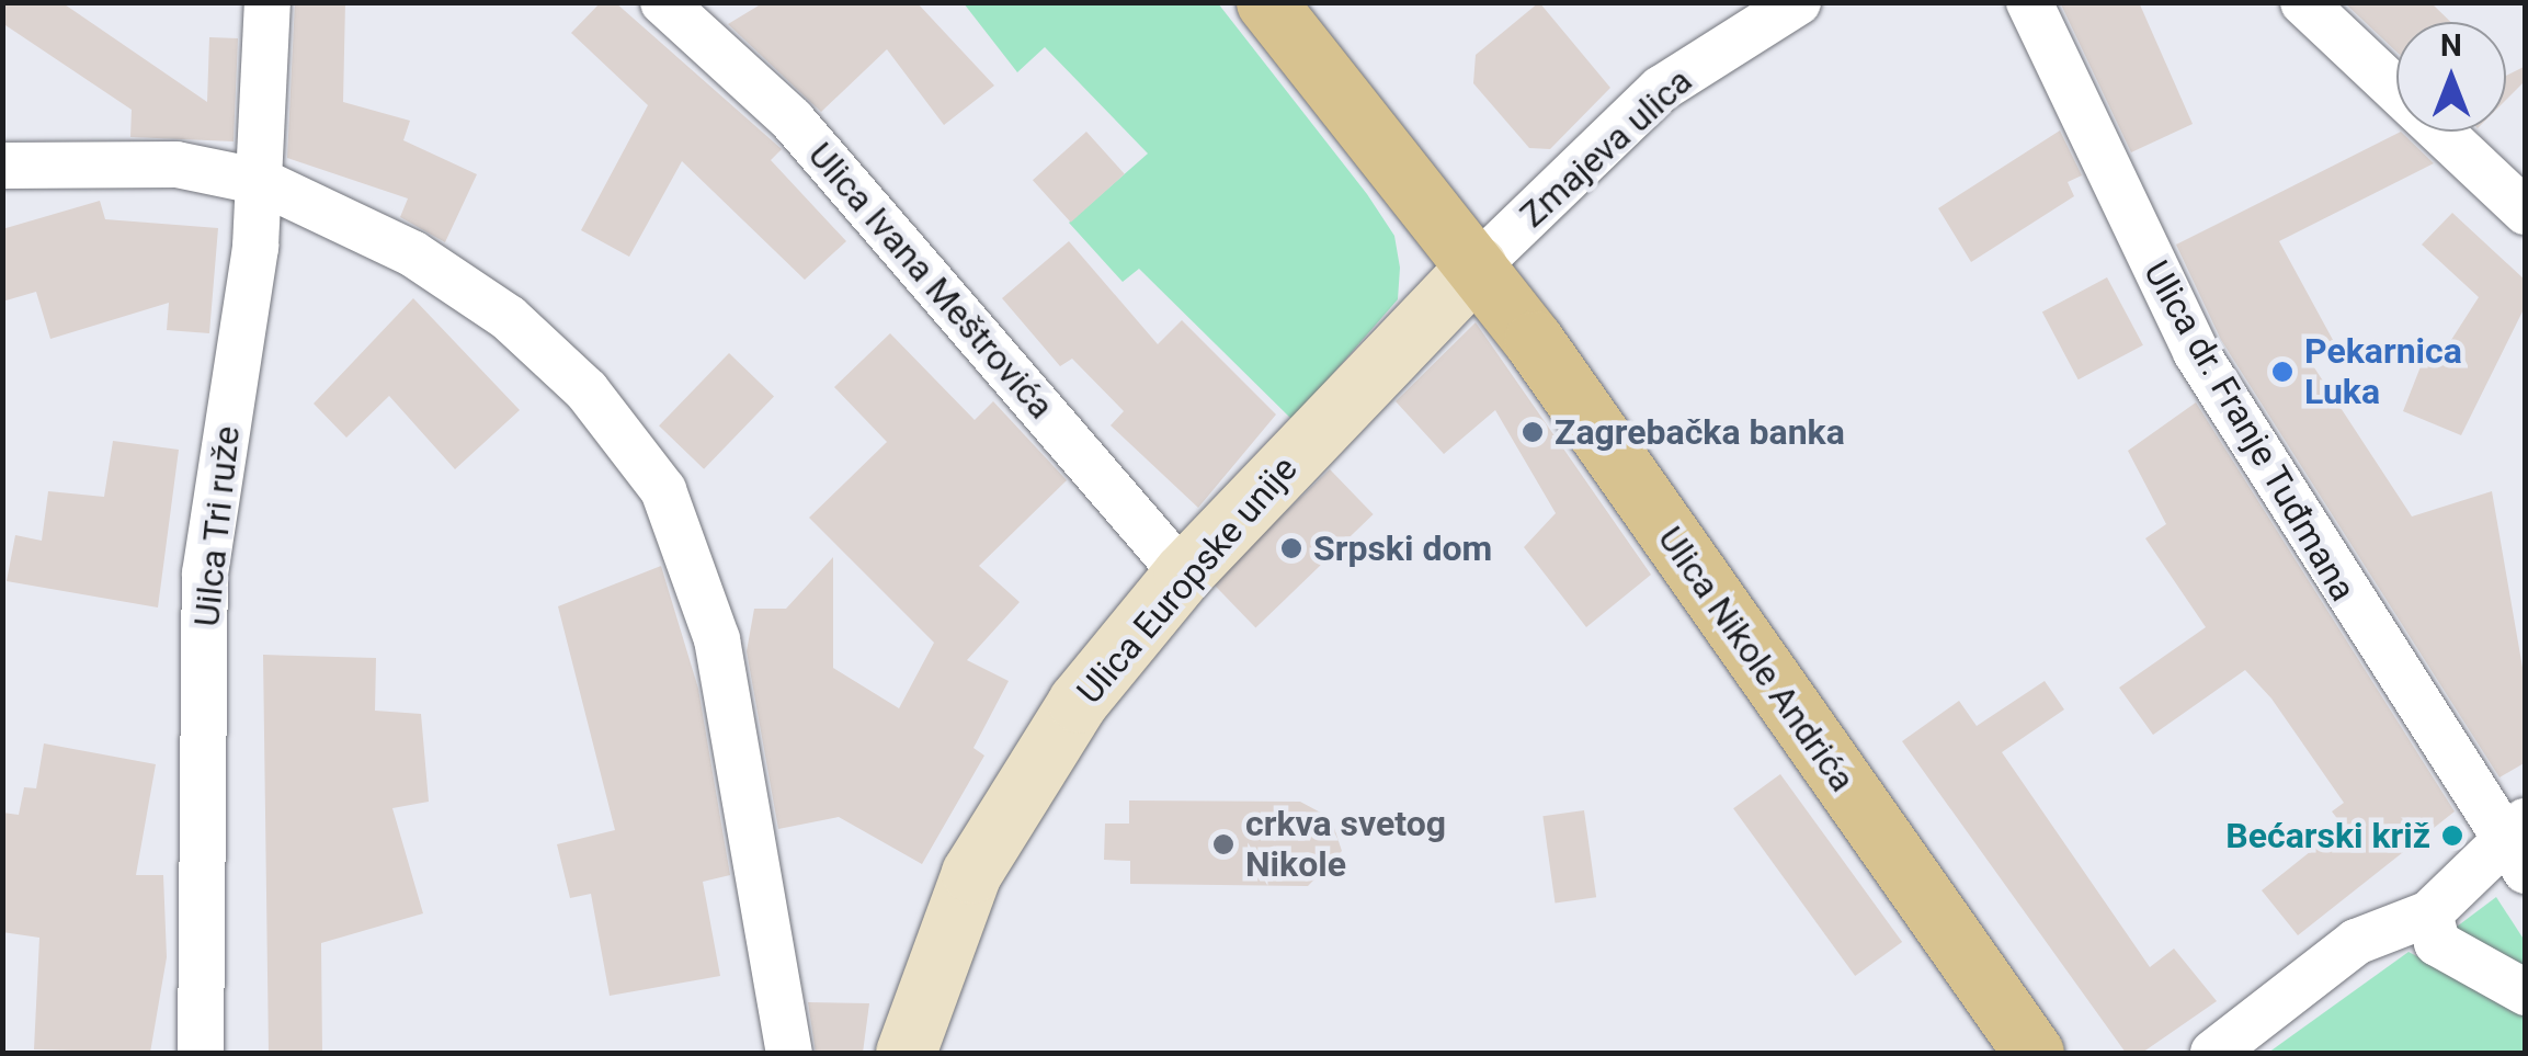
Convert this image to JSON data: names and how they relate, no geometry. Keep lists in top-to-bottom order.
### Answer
{
  "streets": {
    "main road": ["Ulica Europske unije", "Ulica Nikole Andrića"],
    "street": [
      "Zmajeva ulica",
      "Ulica Ivana Meštrovića",
      "Ulica dr. Franje Tuđmana",
      "Uilca Tri ruže"
    ]
  },
  "crossings": [
    ["Zmajeva ulica", "Ulica Europske unije"],
    ["Zmajeva ulica", "Ulica Nikole Andrića"],
    ["Ulica Ivana Meštrovića", "Ulica Europske unije"],
    ["Ulica Europske unije", "Ulica Nikole Andrića"]
  ],
  "places": [
    "Pekarnica Luka",
    "Zagrebačka banka",
    "Srpski dom",
    "Bećarski križ",
    "crkva svetog Nikole"
  ],
  "north": "top"
}
